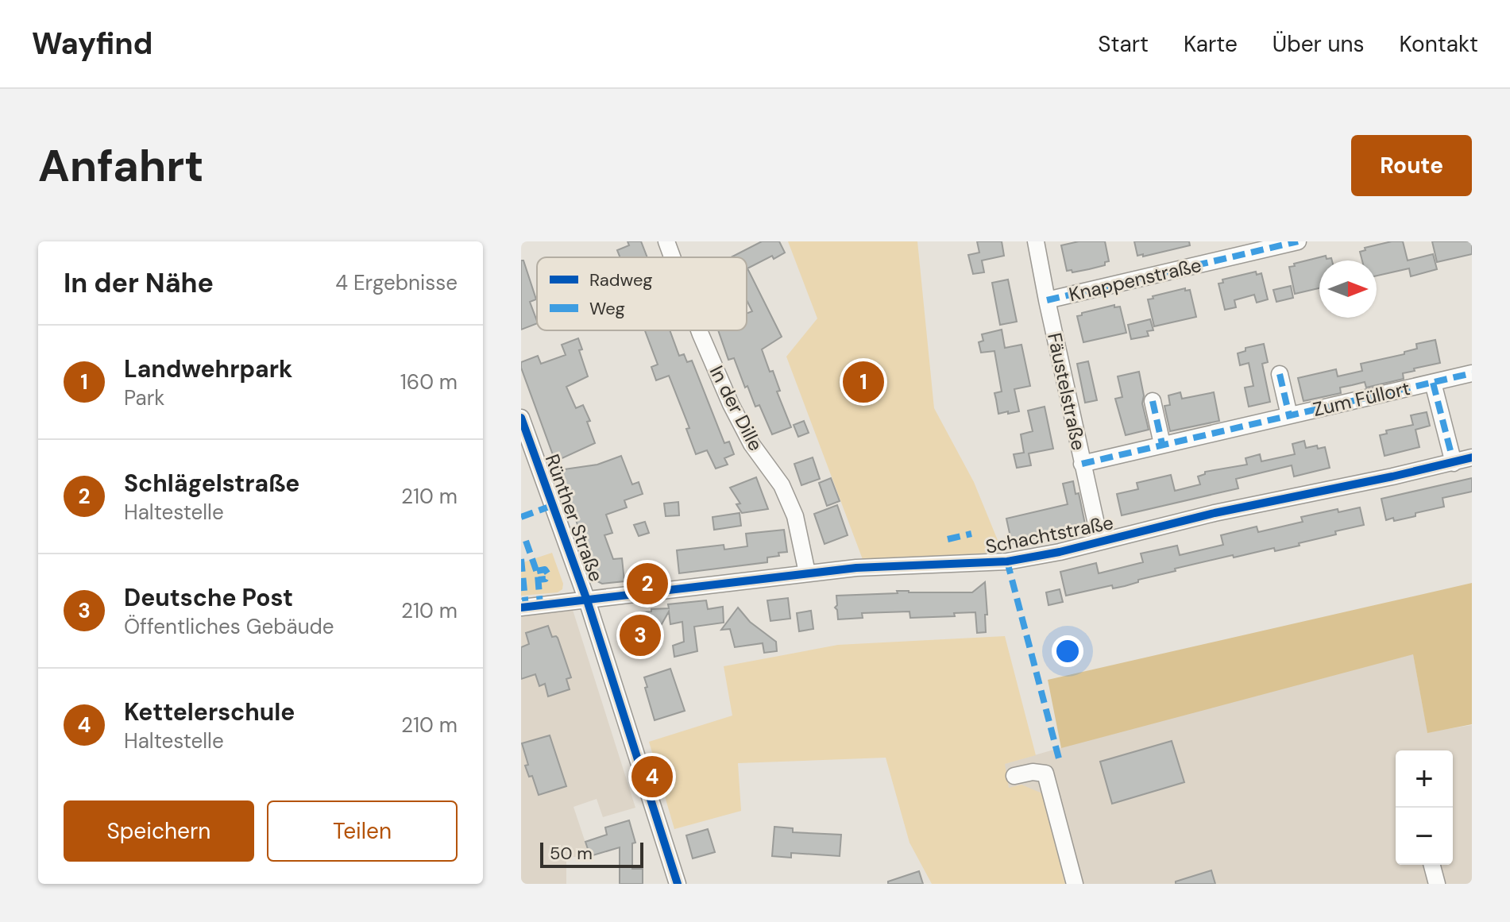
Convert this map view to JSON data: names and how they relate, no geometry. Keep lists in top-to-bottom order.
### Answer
{
  "streets": {
    "street": [
      "Knappenstraße",
      "Fäustelstraße",
      "Zum Füllort",
      "In der Dille",
      "Rünther Straße",
      "Schachtstraße"
    ]
  },
  "crossings": [
    ["Knappenstraße", "Fäustelstraße"],
    ["Fäustelstraße", "Zum Füllort"],
    ["Fäustelstraße", "Schachtstraße"],
    ["Zum Füllort", "Schachtstraße"],
    ["In der Dille", "Schachtstraße"],
    ["Rünther Straße", "Schachtstraße"]
  ],
  "legend": ["Radweg", "Weg"],
  "scale_bar": "50 m",
  "north": "right",
  "page": {
    "header": "Wayfind",
    "nav": [
      "Start",
      "Karte",
      "Über uns",
      "Kontakt"
    ],
    "buttons": [
      "Route",
      ["Speichern", "Teilen"]
    ],
    "title": "Anfahrt",
    "heading": ["In der Nähe", "4 Ergebnisse"],
    "list": [
      {
        "mark": "1",
        "name": "Landwehrpark",
        "note": "Park",
        "value": "160 m"
      },
      {
        "mark": "2",
        "name": "Schlägelstraße",
        "note": "Haltestelle",
        "value": "210 m"
      },
      {
        "mark": "3",
        "name": "Deutsche Post",
        "note": "Öffentliches Gebäude",
        "value": "210 m"
      },
      {
        "mark": "4",
        "name": "Kettelerschule",
        "note": "Haltestelle",
        "value": "210 m"
      }
    ],
    "pins": [
      "1",
      "2",
      "3",
      "4"
    ],
    "map_buttons": ["+", "−"],
    "scale": "50 m"
  }
}
